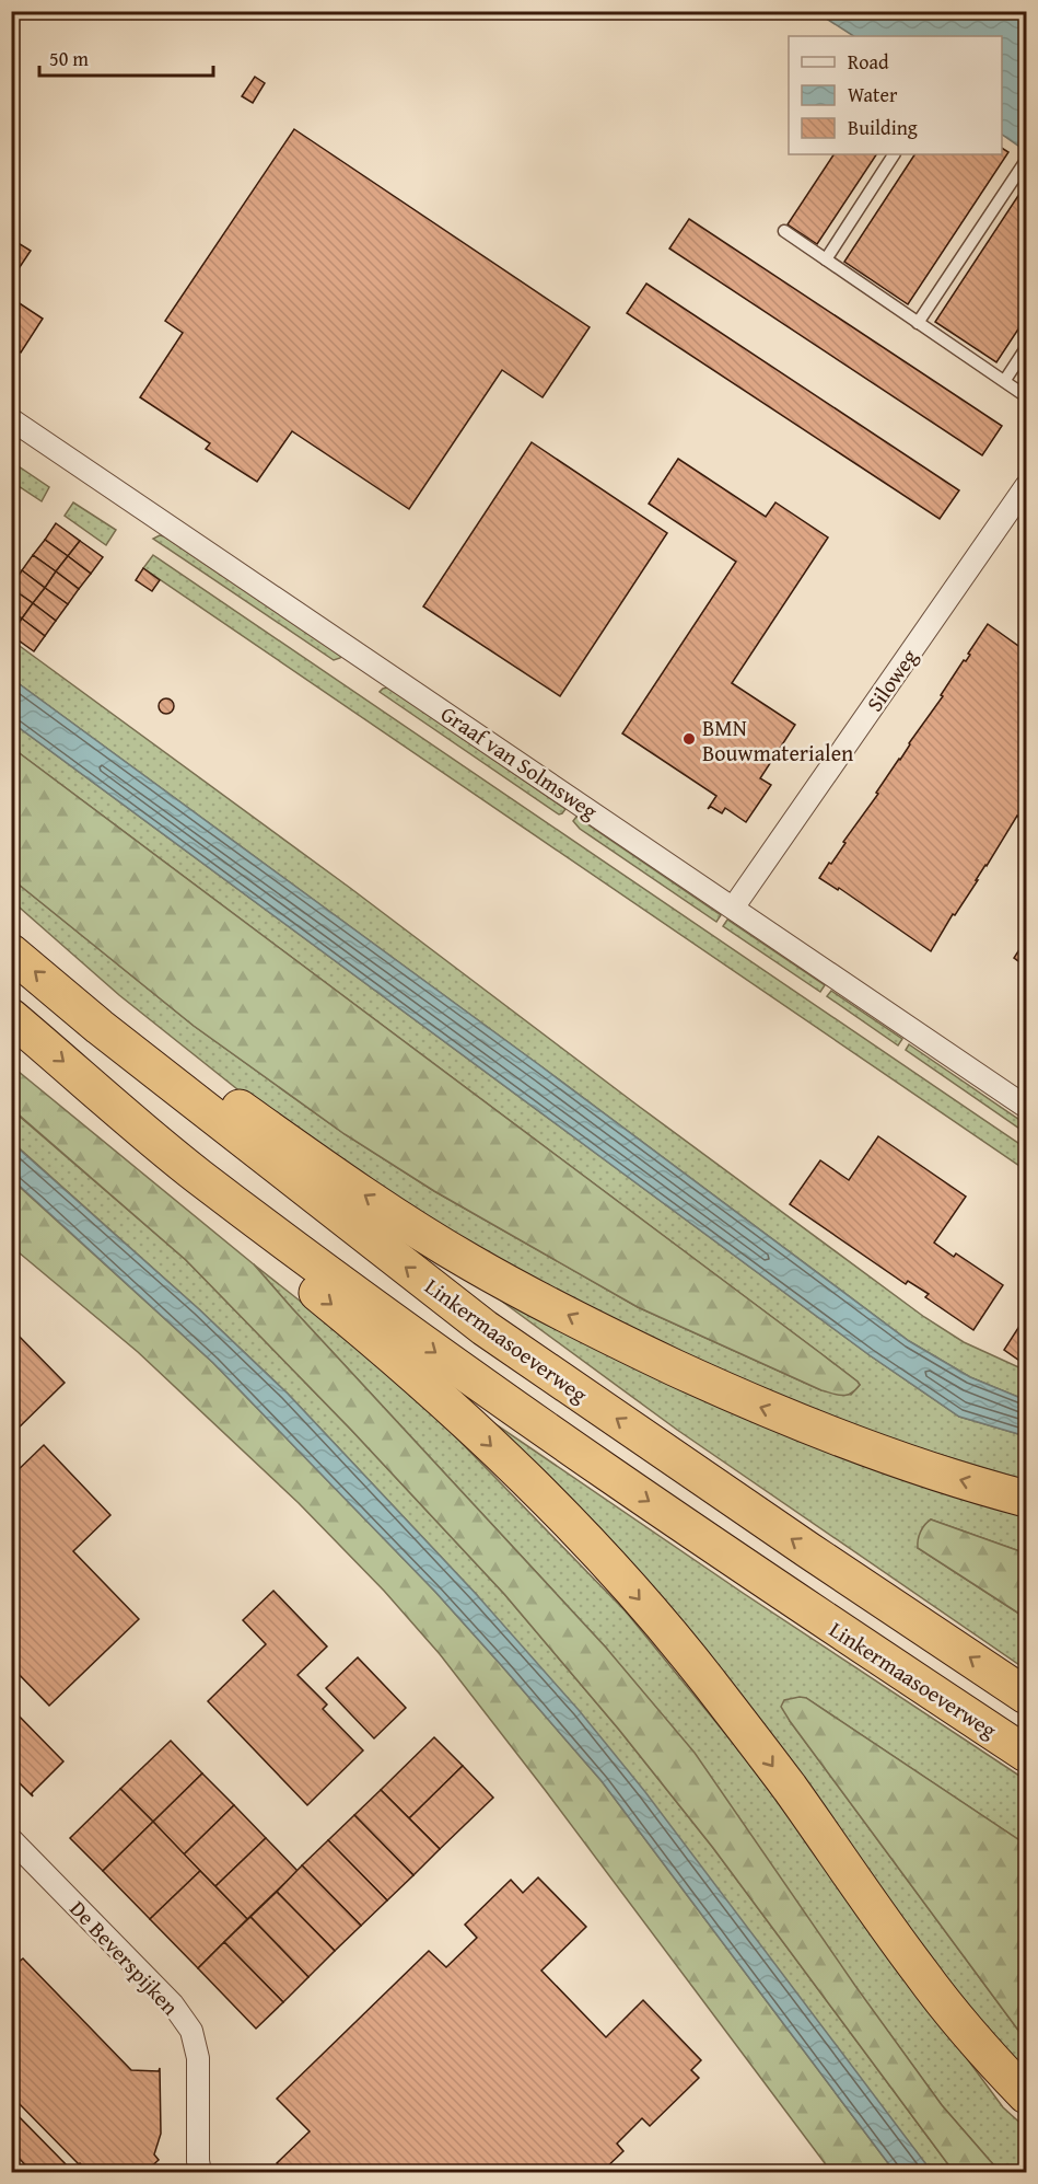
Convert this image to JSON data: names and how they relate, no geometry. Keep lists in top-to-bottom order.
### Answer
{
  "streets": {
    "highway": ["Linkermaasoeverweg"],
    "street": ["Siloweg", "Graaf van Solmsweg", "De Beverspijken"]
  },
  "crossings": [
    ["Siloweg", "Graaf van Solmsweg"]
  ],
  "places": ["BMN Bouwmaterialen"],
  "legend": ["Road", "Water", "Building"],
  "scale_bar": "50 m"
}
